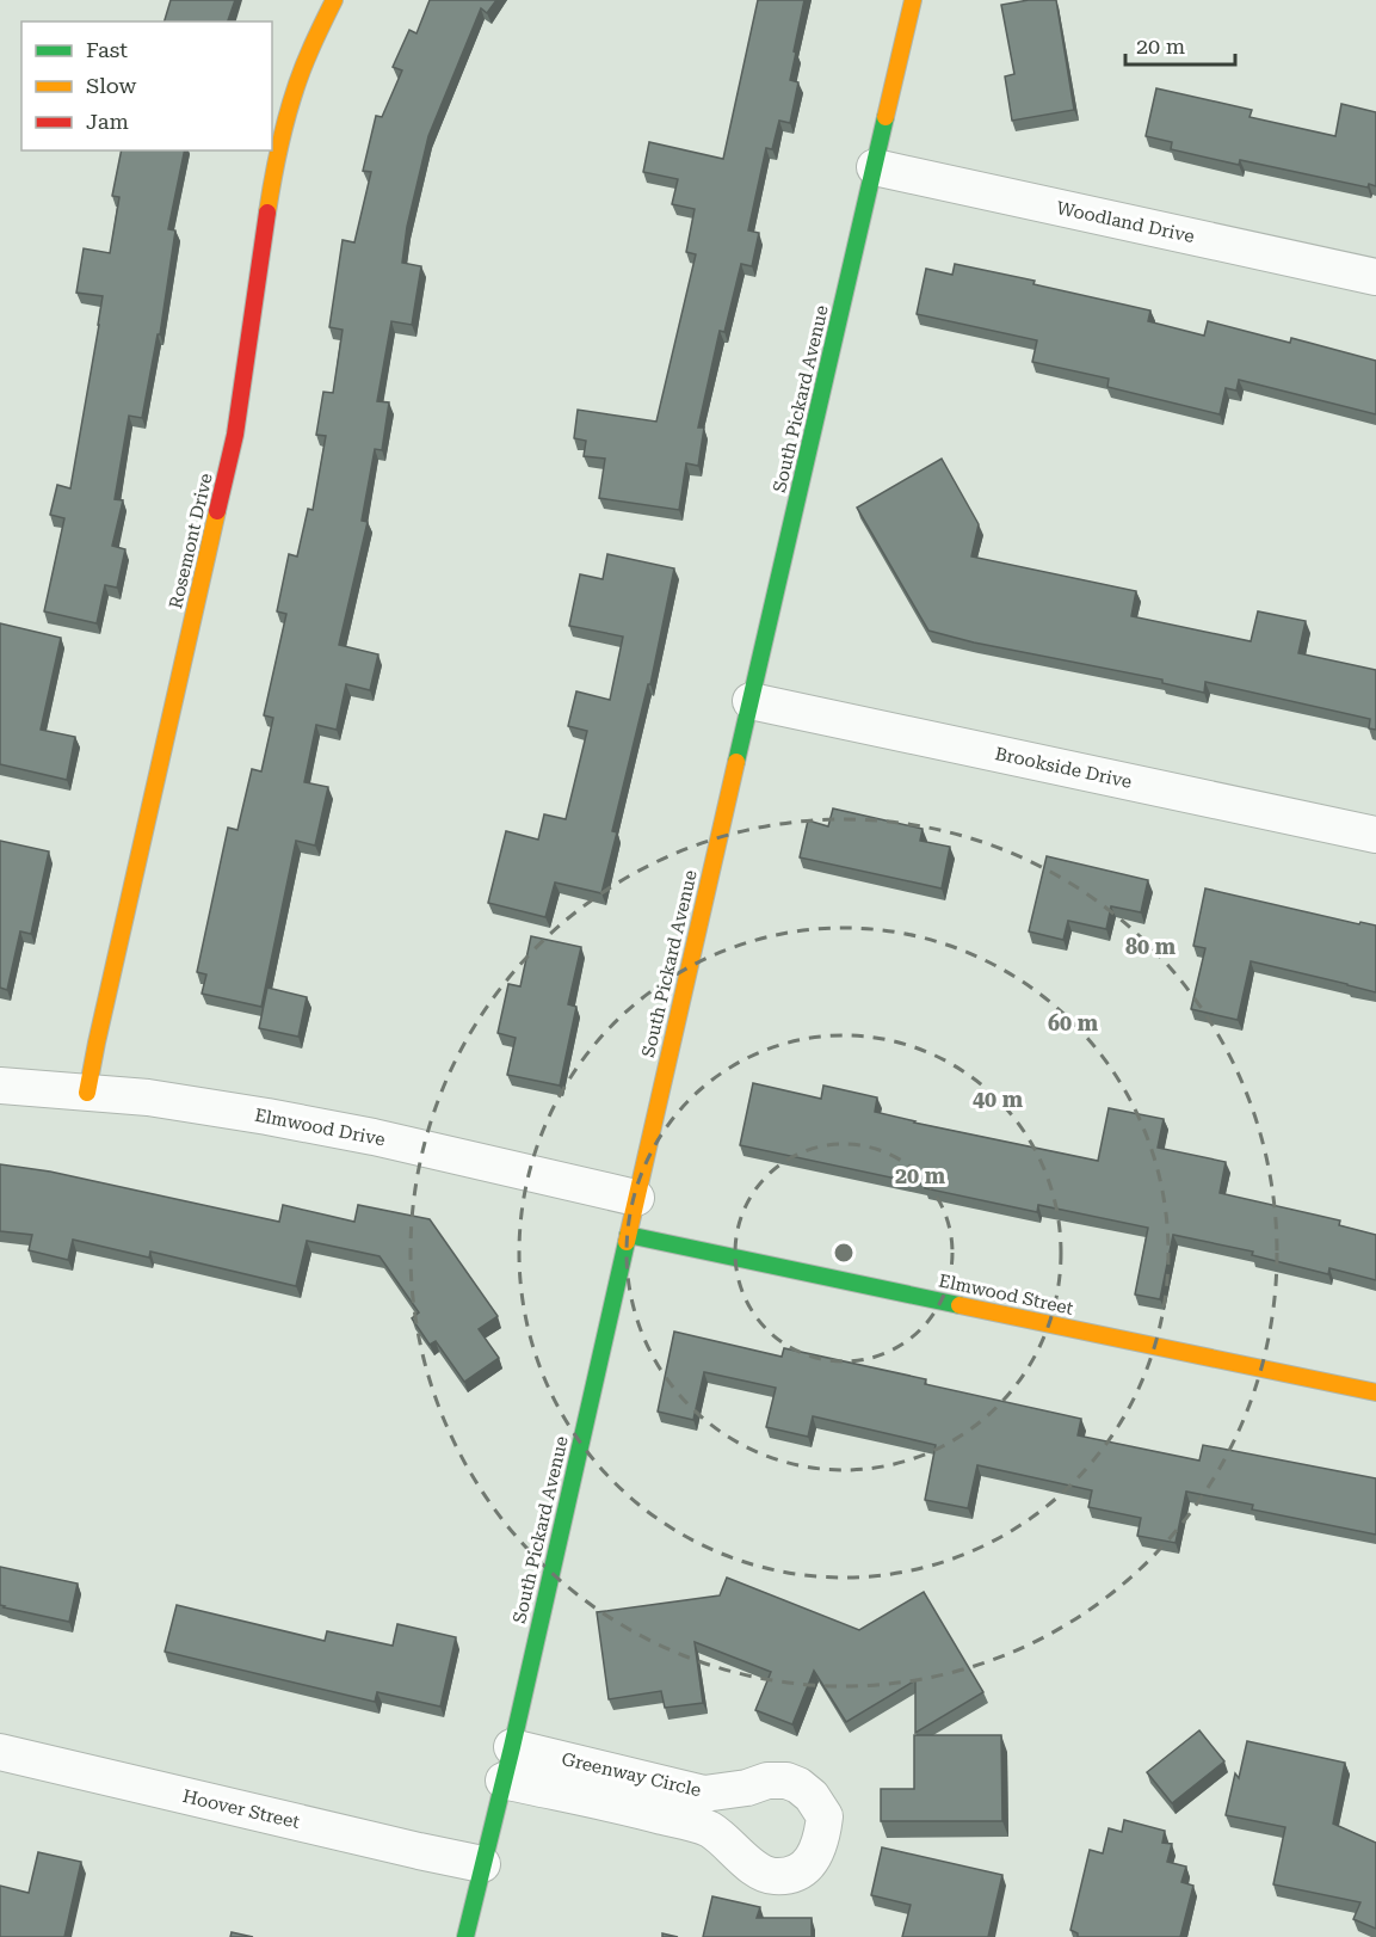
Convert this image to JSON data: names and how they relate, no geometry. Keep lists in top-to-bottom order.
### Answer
{
  "streets": {
    "street": [
      "Woodland Drive",
      "South Pickard Avenue",
      "Rosemont Drive",
      "Brookside Drive",
      "Elmwood Drive",
      "Elmwood Street",
      "Greenway Circle",
      "Hoover Street"
    ]
  },
  "crossings": [
    ["Woodland Drive", "South Pickard Avenue"],
    ["South Pickard Avenue", "Brookside Drive"],
    ["South Pickard Avenue", "Elmwood Drive"],
    ["South Pickard Avenue", "Elmwood Street"],
    ["South Pickard Avenue", "Greenway Circle"],
    ["South Pickard Avenue", "Hoover Street"],
    ["Rosemont Drive", "Elmwood Drive"]
  ],
  "legend": ["Fast", "Slow", "Jam"],
  "scale_bar": "20 m",
  "rings": [
    "80 m",
    "60 m",
    "40 m",
    "20 m"
  ]
}
